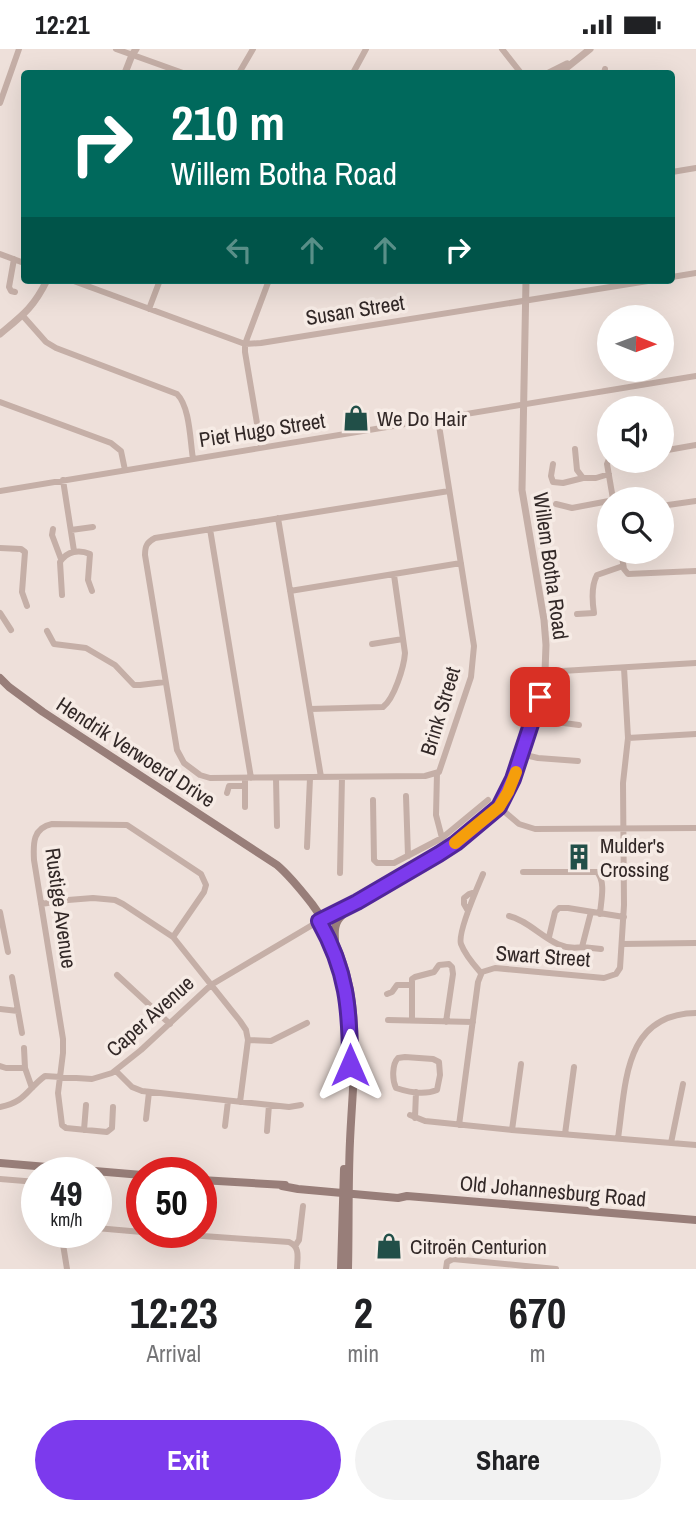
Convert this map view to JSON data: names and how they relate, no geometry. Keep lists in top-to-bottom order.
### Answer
{
  "streets": {
    "main road": ["Hendrik Verwoerd Drive", "Old Johannesburg Road"],
    "street": [
      "Susan Street",
      "Piet Hugo Street",
      "Willem Botha Road",
      "Brink Street",
      "Rustige Avenue",
      "Swart Street",
      "Caper Avenue"
    ]
  },
  "crossings": [
    ["Susan Street", "Willem Botha Road"],
    ["Piet Hugo Street", "Willem Botha Road"],
    ["Piet Hugo Street", "Brink Street"],
    ["Willem Botha Road", "Hendrik Verwoerd Drive"],
    ["Willem Botha Road", "Caper Avenue"],
    ["Hendrik Verwoerd Drive", "Caper Avenue"],
    ["Hendrik Verwoerd Drive", "Old Johannesburg Road"],
    ["Rustige Avenue", "Caper Avenue"]
  ],
  "places": {
    "shop": ["We Do Hair", "Citroën Centurion"],
    "building": ["Mulder's Crossing"]
  },
  "north": "right",
  "page": {
    "status": "12:21",
    "turn": ["210 m", "Willem Botha Road"],
    "speed": "49 km/h",
    "limit": "50",
    "eta": [
      "12:23",
      "Arrival",
      "2",
      "min",
      "670",
      "m"
    ],
    "buttons": ["Exit", "Share"]
  }
}
